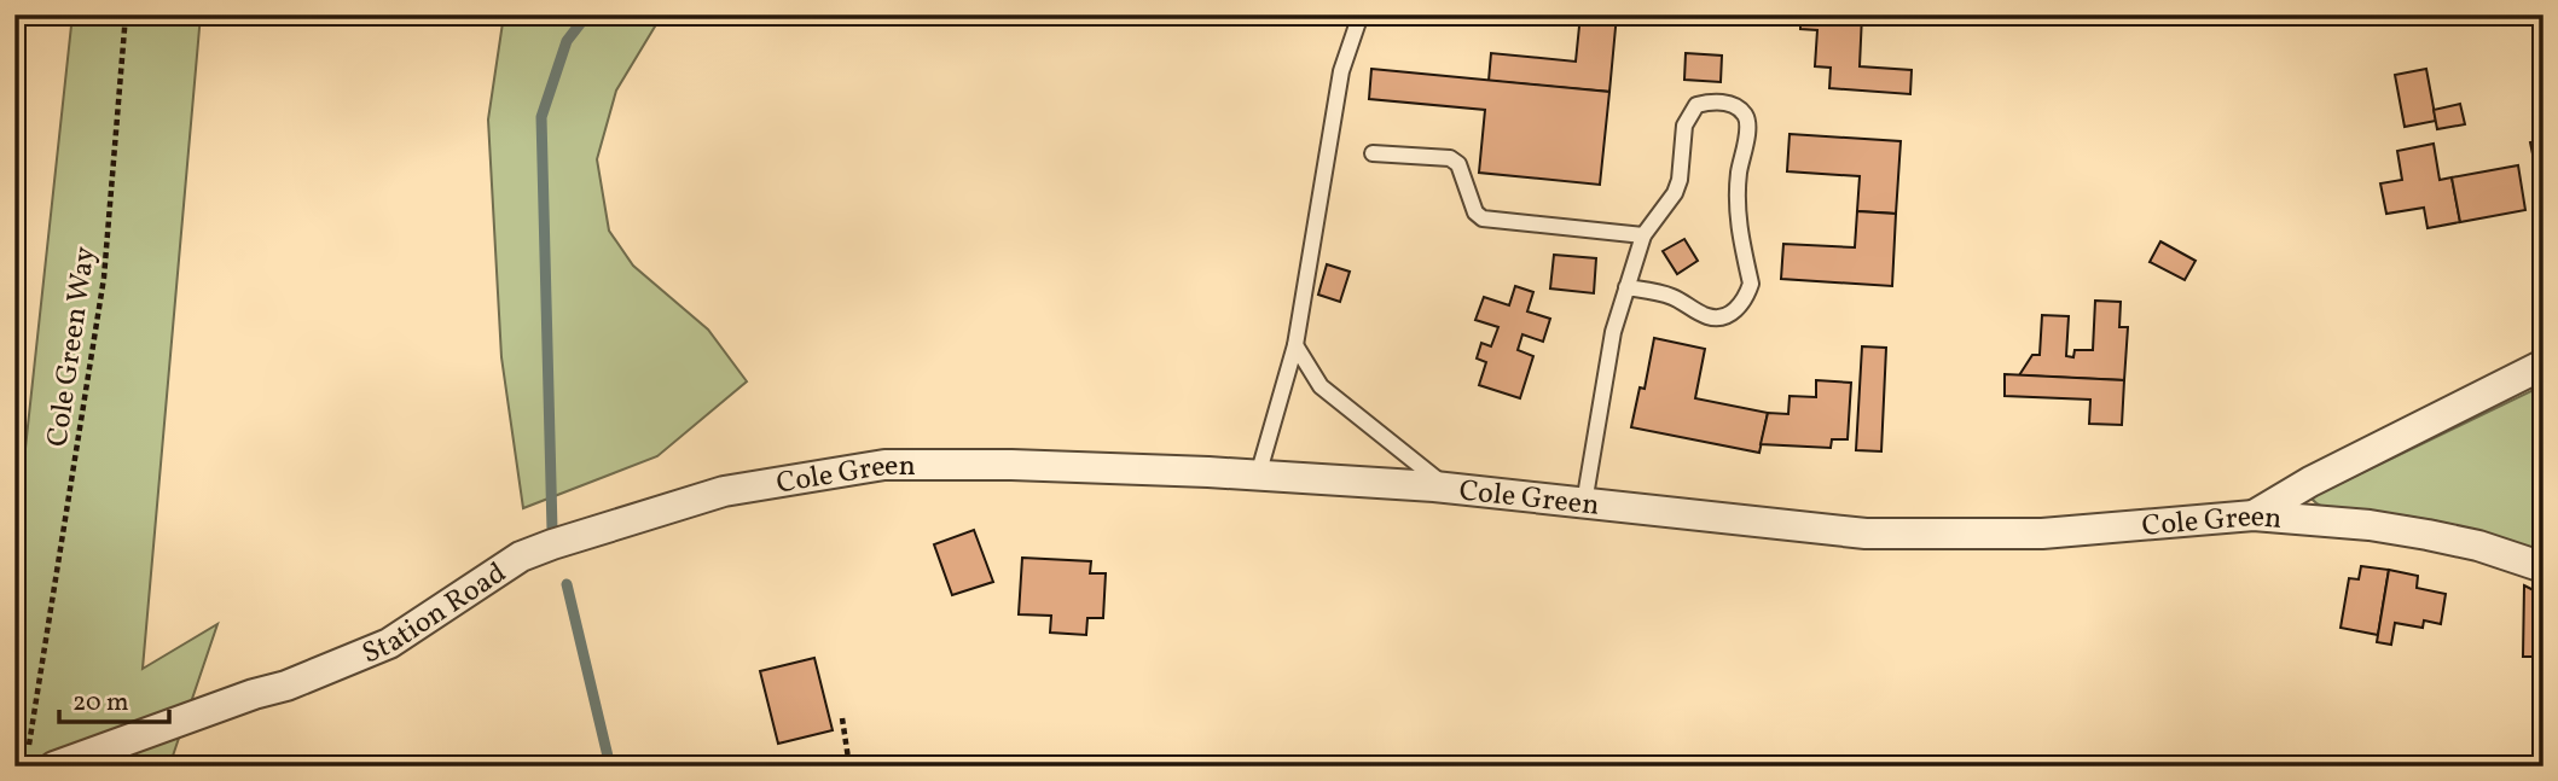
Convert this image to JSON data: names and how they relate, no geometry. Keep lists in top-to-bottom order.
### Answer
{
  "streets": {
    "street": ["Cole Green", "Station Road"],
    "path": ["Cole Green Way"]
  },
  "crossings": [
    ["Cole Green", "Station Road"]
  ],
  "scale_bar": "20 m"
}
